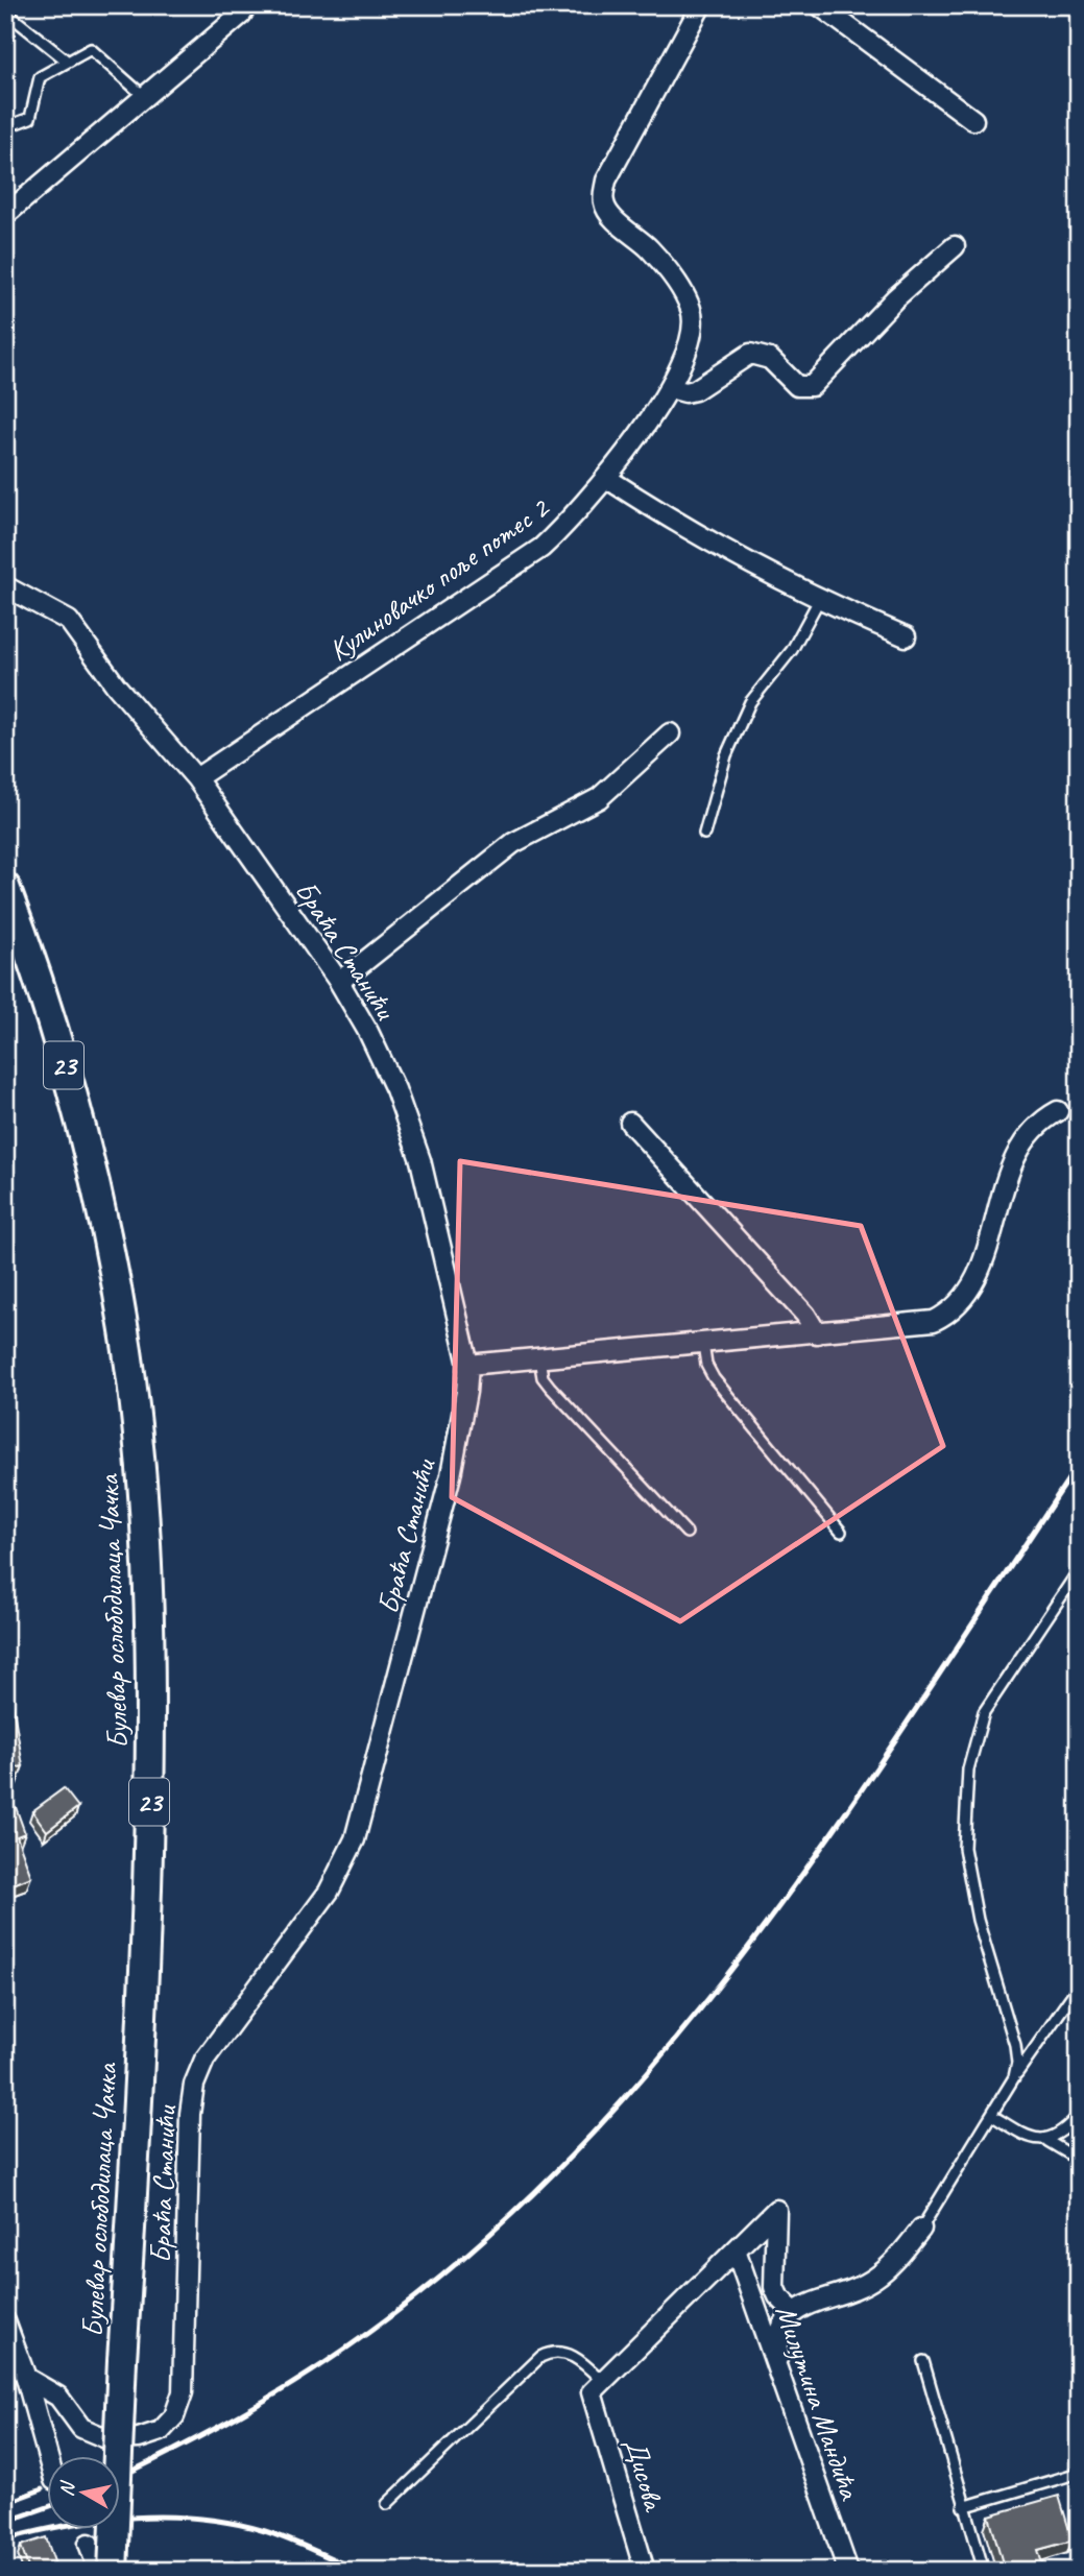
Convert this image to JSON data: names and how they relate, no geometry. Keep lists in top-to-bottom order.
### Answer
{
  "streets": {
    "main road": ["23", "Булевар ослободилаца Чачка"],
    "street": [
      "Кулиновачко поље потес 2",
      "Браћа Станићи",
      "Милутина Мандића",
      "Дисова"
    ]
  },
  "crossings": [
    ["Кулиновачко поље потес 2", "Браћа Станићи"]
  ],
  "north": "left"
}
